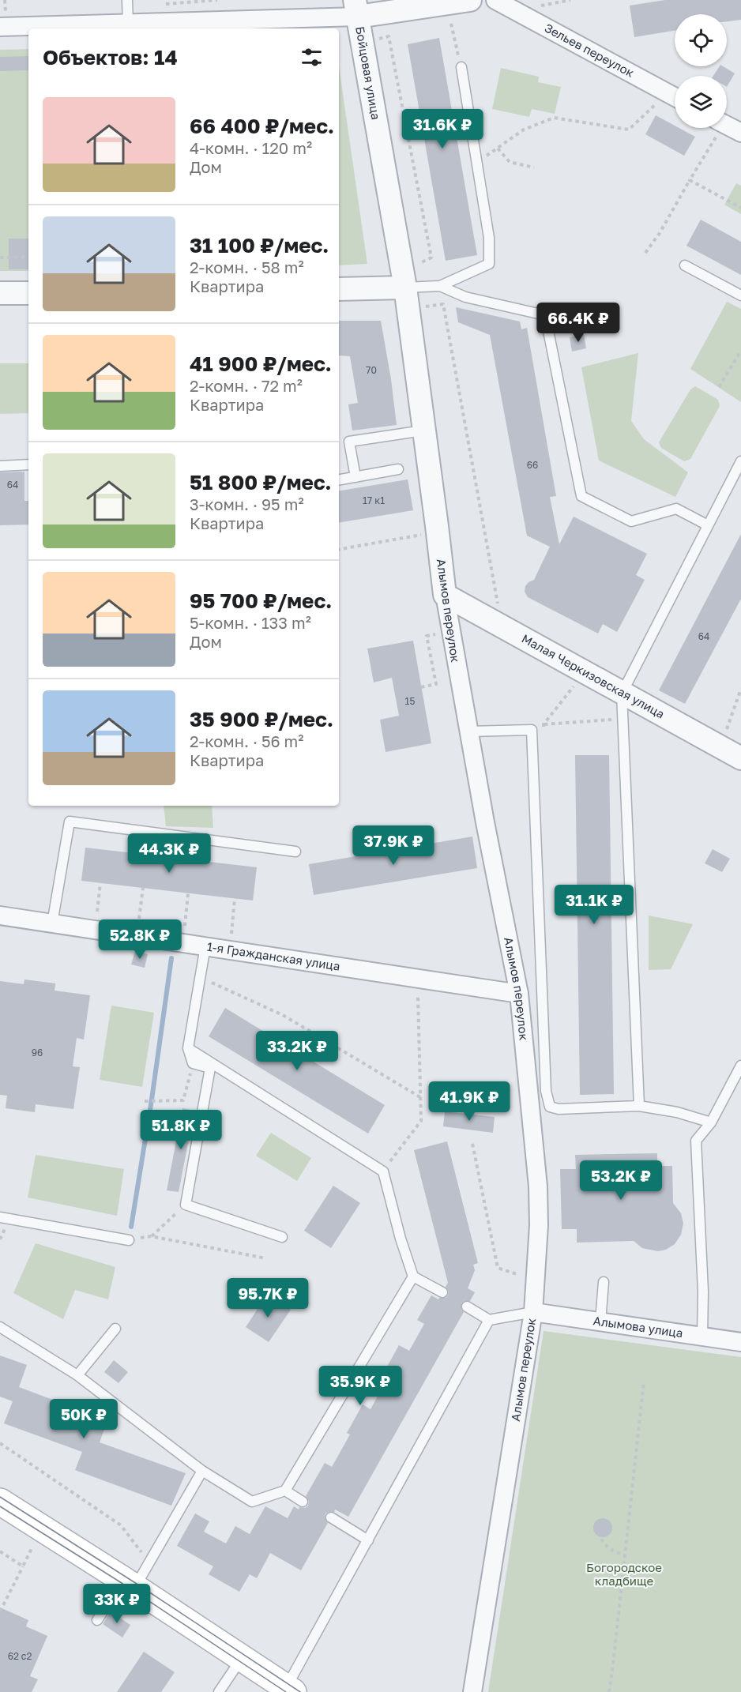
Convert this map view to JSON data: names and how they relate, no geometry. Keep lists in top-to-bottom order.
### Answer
{
  "streets": {
    "street": [
      "Зельев переулок",
      "Бойцовая улица",
      "Алымов переулок",
      "Малая Черкизовская улица",
      "1-я Гражданская улица",
      "Алымова улица"
    ]
  },
  "crossings": [
    ["Бойцовая улица", "Алымов переулок"],
    ["Алымов переулок", "Малая Черкизовская улица"],
    ["Алымов переулок", "1-я Гражданская улица"],
    ["Алымов переулок", "Алымова улица"]
  ],
  "parks": ["Богородское кладбище"],
  "house_numbers": [
    "70",
    "66",
    "64",
    "17 к1",
    "64",
    "15",
    "96",
    "62 с2"
  ],
  "page": {
    "heading": "Объектов: 14",
    "list": [
      {
        "name": "66 400 ₽/мес.",
        "note": "4-комн. · 120 m² · Дом"
      },
      {
        "name": "31 100 ₽/мес.",
        "note": "2-комн. · 58 m² · Квартира"
      },
      {
        "name": "41 900 ₽/мес.",
        "note": "2-комн. · 72 m² · Квартира"
      },
      {
        "name": "51 800 ₽/мес.",
        "note": "3-комн. · 95 m² · Квартира"
      },
      {
        "name": "95 700 ₽/мес.",
        "note": "5-комн. · 133 m² · Дом"
      },
      {
        "name": "35 900 ₽/мес.",
        "note": "2-комн. · 56 m² · Квартира"
      }
    ],
    "price": [
      "31.6K ₽",
      "66.4K ₽",
      "37.9K ₽",
      "44.3K ₽",
      "31.1K ₽",
      "52.8K ₽",
      "33.2K ₽",
      "41.9K ₽",
      "51.8K ₽",
      "53.2K ₽",
      "95.7K ₽",
      "35.9K ₽",
      "50K ₽",
      "33K ₽"
    ]
  }
}
